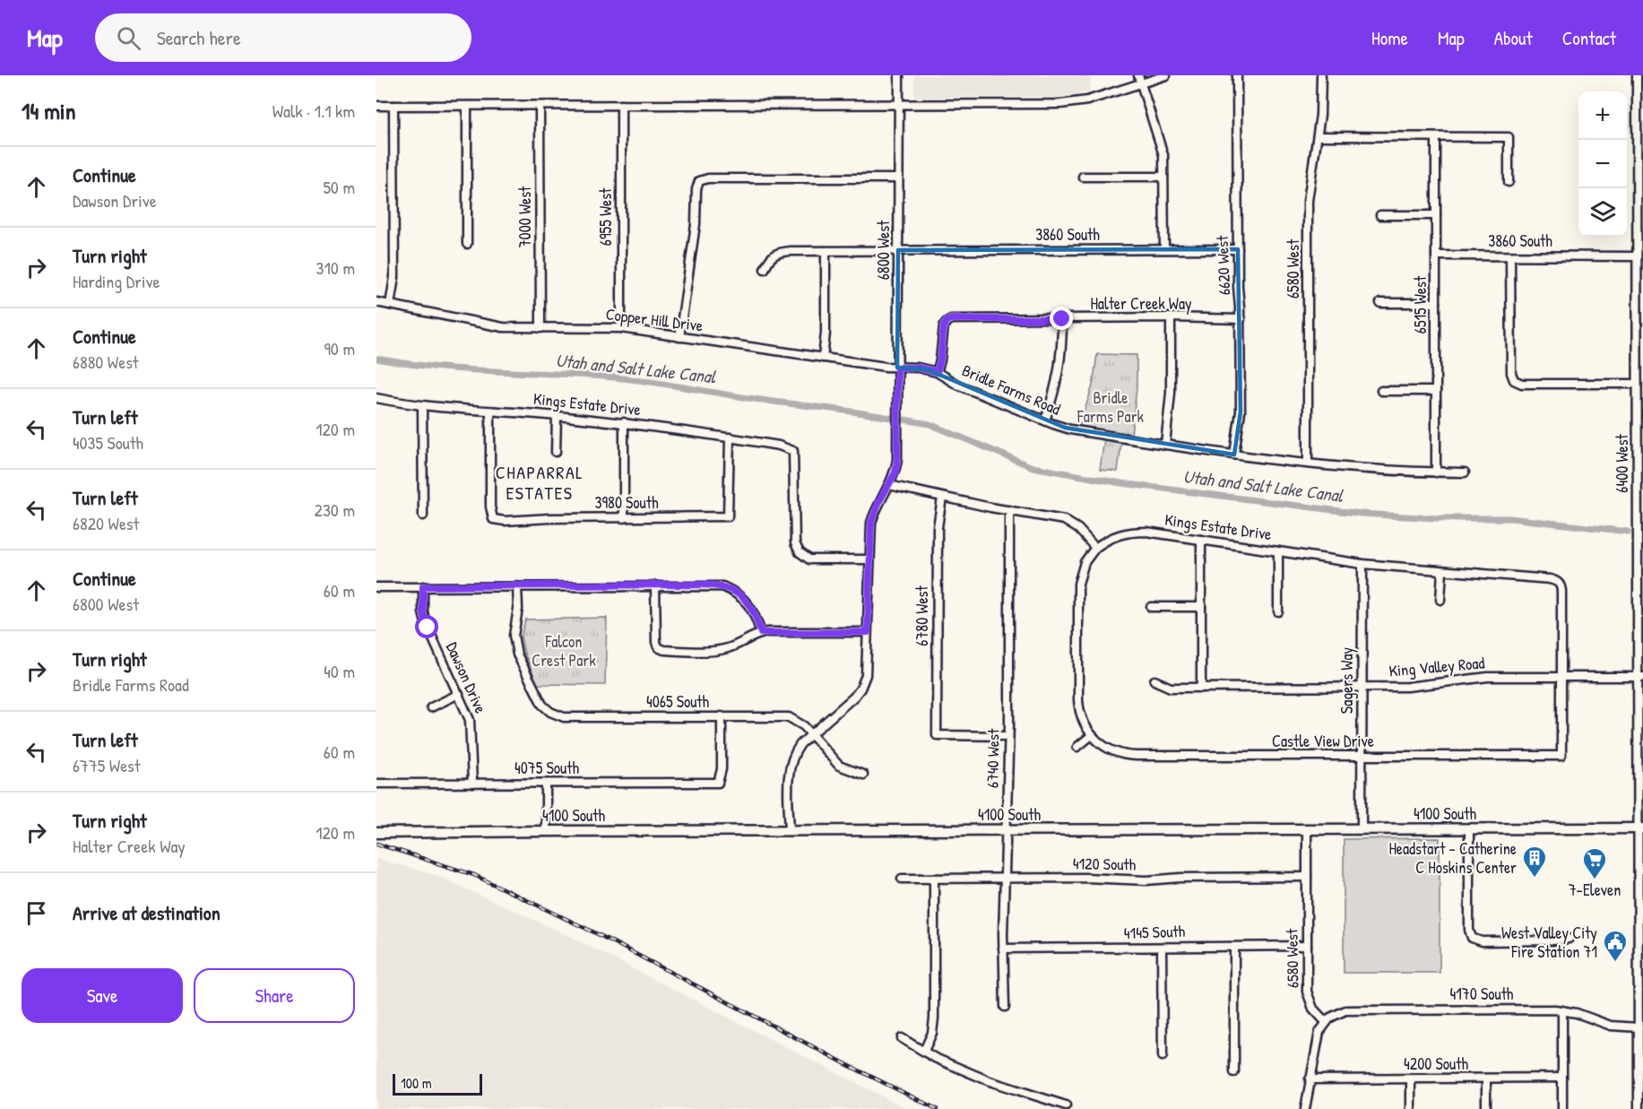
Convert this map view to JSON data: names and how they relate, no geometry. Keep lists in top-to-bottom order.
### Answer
{
  "streets": {
    "main road": ["4100 South"],
    "street": [
      "7000 West",
      "6955 West",
      "3860 South",
      "6800 West",
      "6620 West",
      "6580 West",
      "Halter Creek Way",
      "6515 West",
      "Copper Hill Drive",
      "Bridle Farms Road",
      "Kings Estate Drive",
      "6400 West",
      "3980 South",
      "6780 West",
      "King Valley Road",
      "Dawson Drive",
      "Sagers Way",
      "4065 South",
      "Castle View Drive",
      "6740 West",
      "4075 South",
      "4120 South",
      "4145 South",
      "4170 South",
      "4200 South"
    ]
  },
  "crossings": [
    ["7000 West", "Copper Hill Drive"],
    ["6955 West", "Copper Hill Drive"],
    ["3860 South", "6800 West"],
    ["3860 South", "6620 West"],
    ["3860 South", "6515 West"],
    ["3860 South", "6400 West"],
    ["6800 West", "Copper Hill Drive"],
    ["6800 West", "Bridle Farms Road"],
    ["6800 West", "Kings Estate Drive"],
    ["6800 West", "4065 South"],
    ["6800 West", "4100 South"],
    ["6620 West", "Halter Creek Way"],
    ["6620 West", "Bridle Farms Road"],
    ["6580 West", "Bridle Farms Road"],
    ["6580 West", "4100 South"],
    ["6580 West", "4120 South"],
    ["6580 West", "4145 South"],
    ["6580 West", "4170 South"],
    ["Halter Creek Way", "Bridle Farms Road"],
    ["6515 West", "Bridle Farms Road"],
    ["Copper Hill Drive", "Bridle Farms Road"],
    ["Kings Estate Drive", "3980 South"],
    ["Kings Estate Drive", "King Valley Road"],
    ["Kings Estate Drive", "Sagers Way"],
    ["Kings Estate Drive", "Castle View Drive"],
    ["6400 West", "King Valley Road"],
    ["6400 West", "4100 South"],
    ["6400 West", "4170 South"],
    ["6780 West", "6740 West"],
    ["King Valley Road", "Sagers Way"],
    ["King Valley Road", "Castle View Drive"],
    ["Dawson Drive", "4075 South"],
    ["Sagers Way", "Castle View Drive"],
    ["Sagers Way", "4100 South"],
    ["4065 South", "4075 South"],
    ["6740 West", "4100 South"],
    ["6740 West", "4120 South"],
    ["6740 West", "4145 South"]
  ],
  "districts": ["CHAPARRAL ESTATES"],
  "water": ["Utah and Salt Lake Canal"],
  "parks": ["Bridle Farms Park", "Falcon Crest Park"],
  "places": {
    "building": ["Headstart - Catherine C Hoskins Center"],
    "supermarket": ["7-Eleven"],
    "public building": ["West Valley City Fire Station 71"]
  },
  "scale_bar": "100 m",
  "page": {
    "header": "Map",
    "search": "Search here",
    "nav": [
      "Home",
      "Map",
      "About",
      "Contact"
    ],
    "heading": ["14 min", "Walk · 1.1 km"],
    "map_buttons": ["+", "−"],
    "list": [
      ["Continue", "Dawson Drive", "50 m"],
      ["Turn right", "Harding Drive", "310 m"],
      ["Continue", "6880 West", "90 m"],
      ["Turn left", "4035 South", "120 m"],
      ["Turn left", "6820 West", "230 m"],
      ["Continue", "6800 West", "60 m"],
      ["Turn right", "Bridle Farms Road", "40 m"],
      ["Turn left", "6775 West", "60 m"],
      ["Turn right", "Halter Creek Way", "120 m"],
      "Arrive at destination"
    ],
    "buttons": ["Save", "Share"],
    "scale": "100 m"
  }
}
